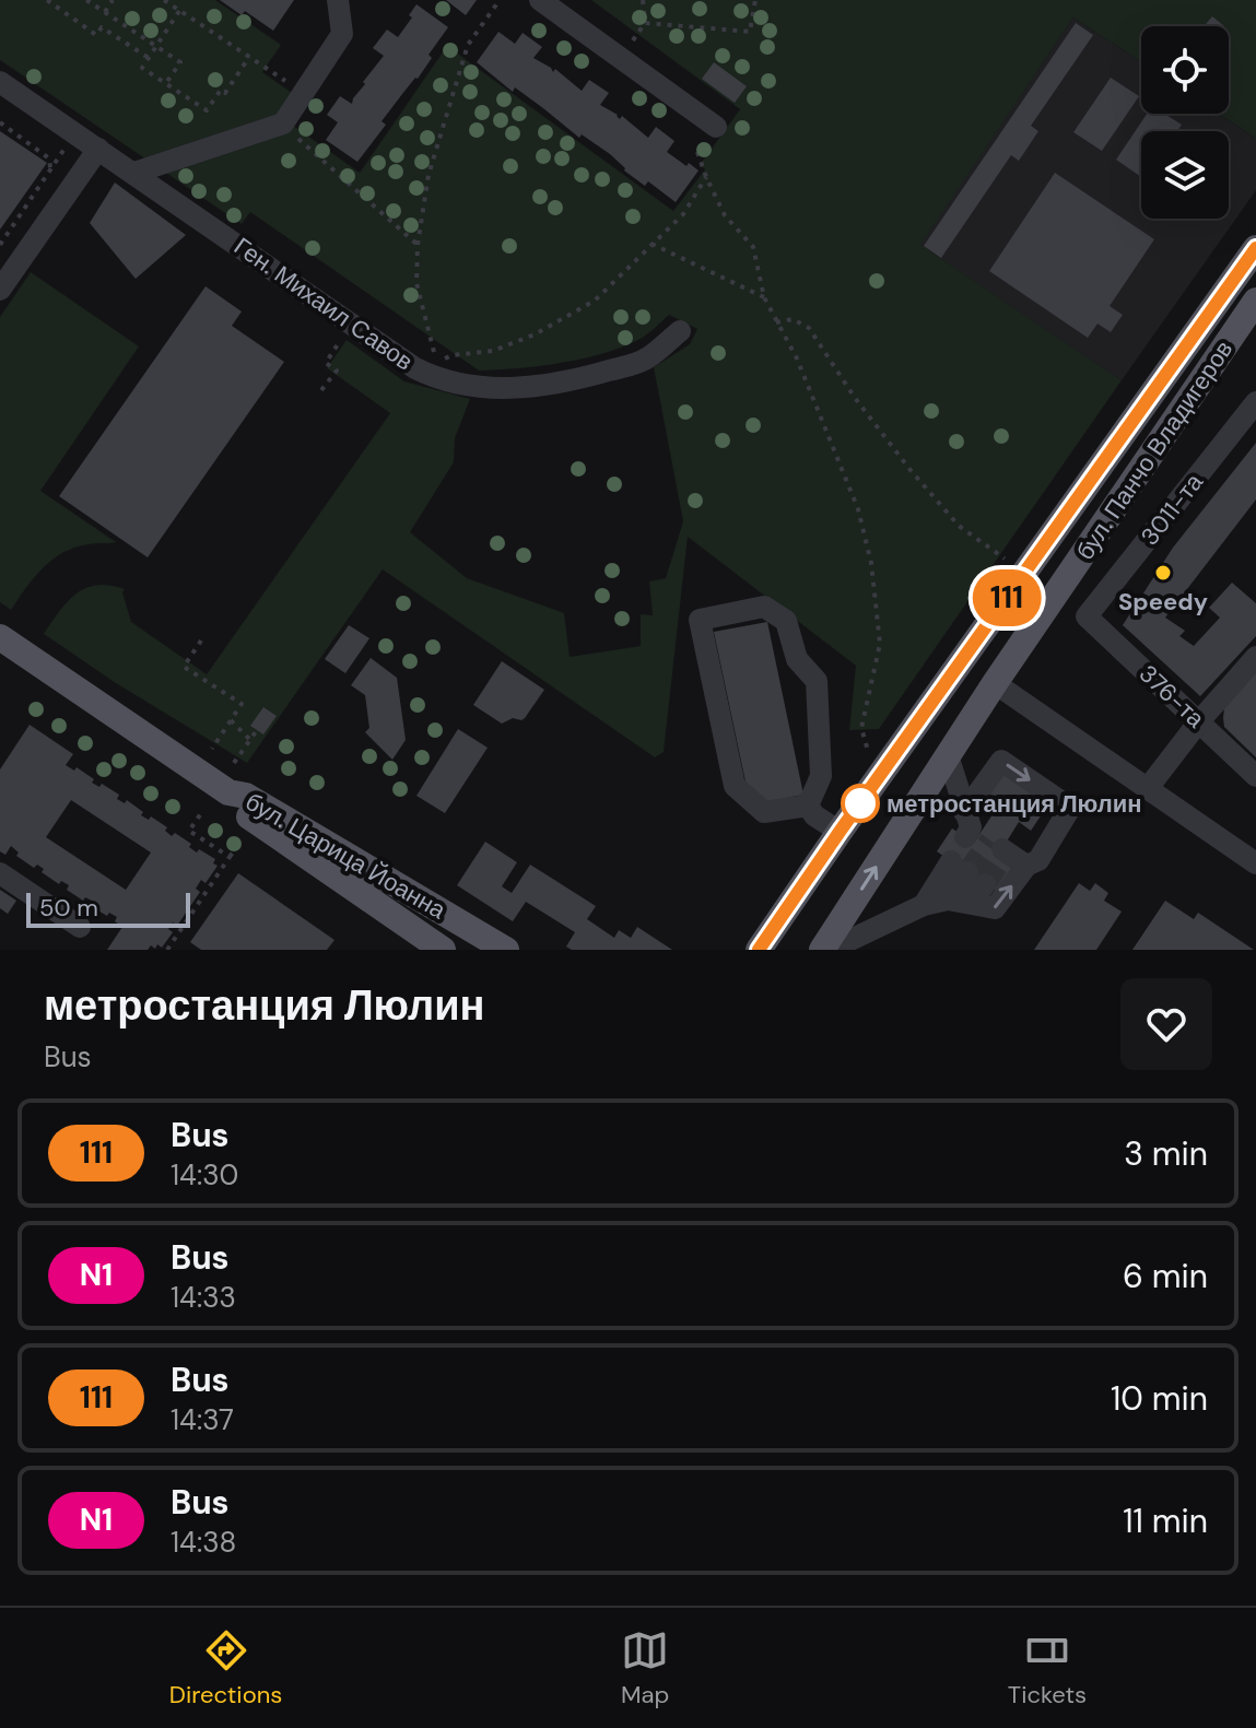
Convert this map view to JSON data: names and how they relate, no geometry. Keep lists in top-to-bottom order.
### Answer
{
  "streets": {
    "main road": ["бул. Панчо Владигеров", "бул. Царица Йоанна"],
    "street": ["Ген. Михаил Савов", "3011-та", "376-та"]
  },
  "crossings": [
    ["3011-та", "376-та"]
  ],
  "places": ["Speedy", "метростанция Люлин"],
  "lines": ["bus line 111"],
  "scale_bar": "50 m",
  "page": {
    "on_map": "111",
    "scale": "50 m",
    "heading": ["метростанция Люлин", "Bus"],
    "list": [
      {
        "mark": "111",
        "name": "Bus",
        "note": "14:30",
        "value": "3 min"
      },
      {
        "mark": "N1",
        "name": "Bus",
        "note": "14:33",
        "value": "6 min"
      },
      {
        "mark": "111",
        "name": "Bus",
        "note": "14:37",
        "value": "10 min"
      },
      {
        "mark": "N1",
        "name": "Bus",
        "note": "14:38",
        "value": "11 min"
      }
    ],
    "tabs": ["Directions", "Map", "Tickets"]
  }
}
